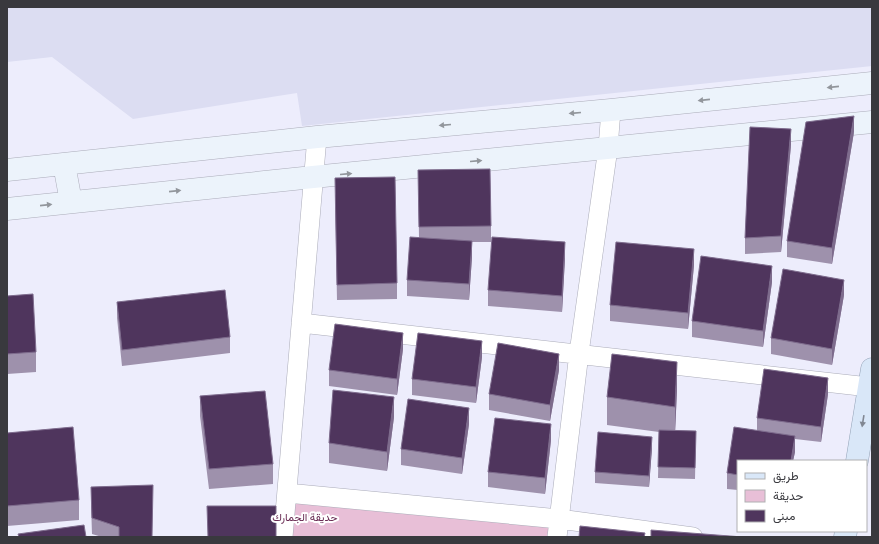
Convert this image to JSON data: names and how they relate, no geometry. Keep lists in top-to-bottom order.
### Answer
{
  "parks": ["حديقة الجمارك"],
  "legend": ["طريق", "حديقة", "مبنى"]
}
